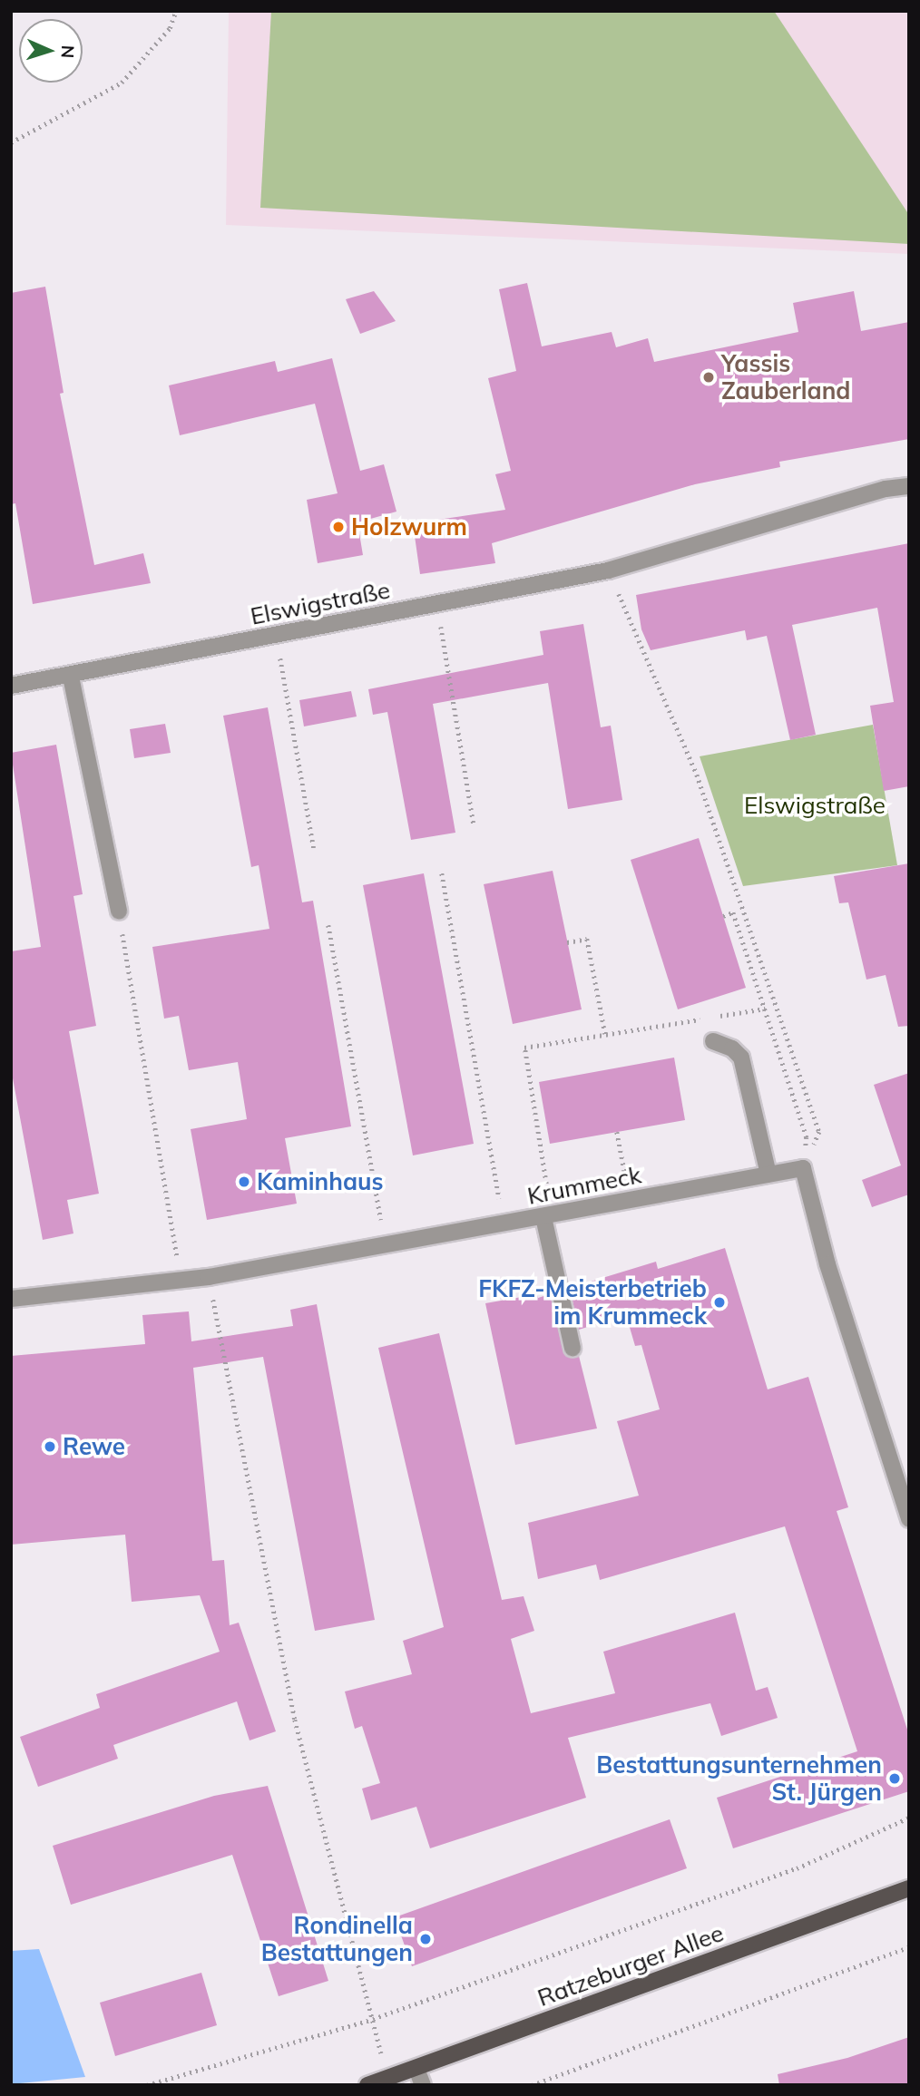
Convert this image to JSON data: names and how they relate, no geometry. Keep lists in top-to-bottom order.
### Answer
{
  "streets": {
    "main road": ["Ratzeburger Allee"],
    "street": ["Elswigstraße", "Krummeck"]
  },
  "parks": ["Elswigstraße"],
  "places": [
    "Yassis Zauberland",
    "Holzwurm",
    "Kaminhaus",
    "FKFZ-Meisterbetrieb im Krummeck",
    "Rewe",
    "Bestattungsunternehmen St. Jürgen",
    "Rondinella Bestattungen"
  ],
  "north": "right"
}
